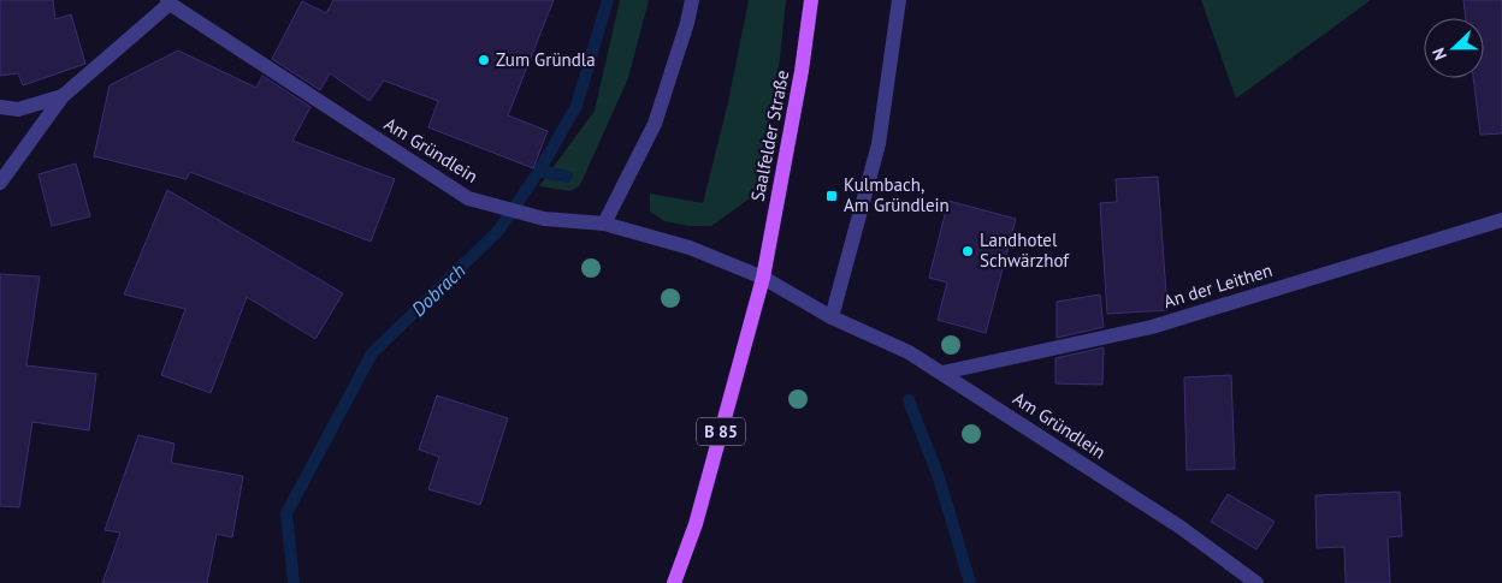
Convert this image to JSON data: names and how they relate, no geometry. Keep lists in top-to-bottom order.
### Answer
{
  "streets": {
    "main road": ["Saalfelder Straße", "B 85"],
    "street": ["Am Gründlein", "An der Leithen"]
  },
  "crossings": [
    ["Saalfelder Straße", "Am Gründlein"],
    ["Saalfelder Straße", "B 85"],
    ["Am Gründlein", "An der Leithen"],
    ["Am Gründlein", "B 85"]
  ],
  "water": ["Dobrach"],
  "places": {
    "other": ["Zum Gründla", "Landhotel Schwärzhof"],
    "transit": ["Kulmbach, Am Gründlein"]
  },
  "north": "left"
}
